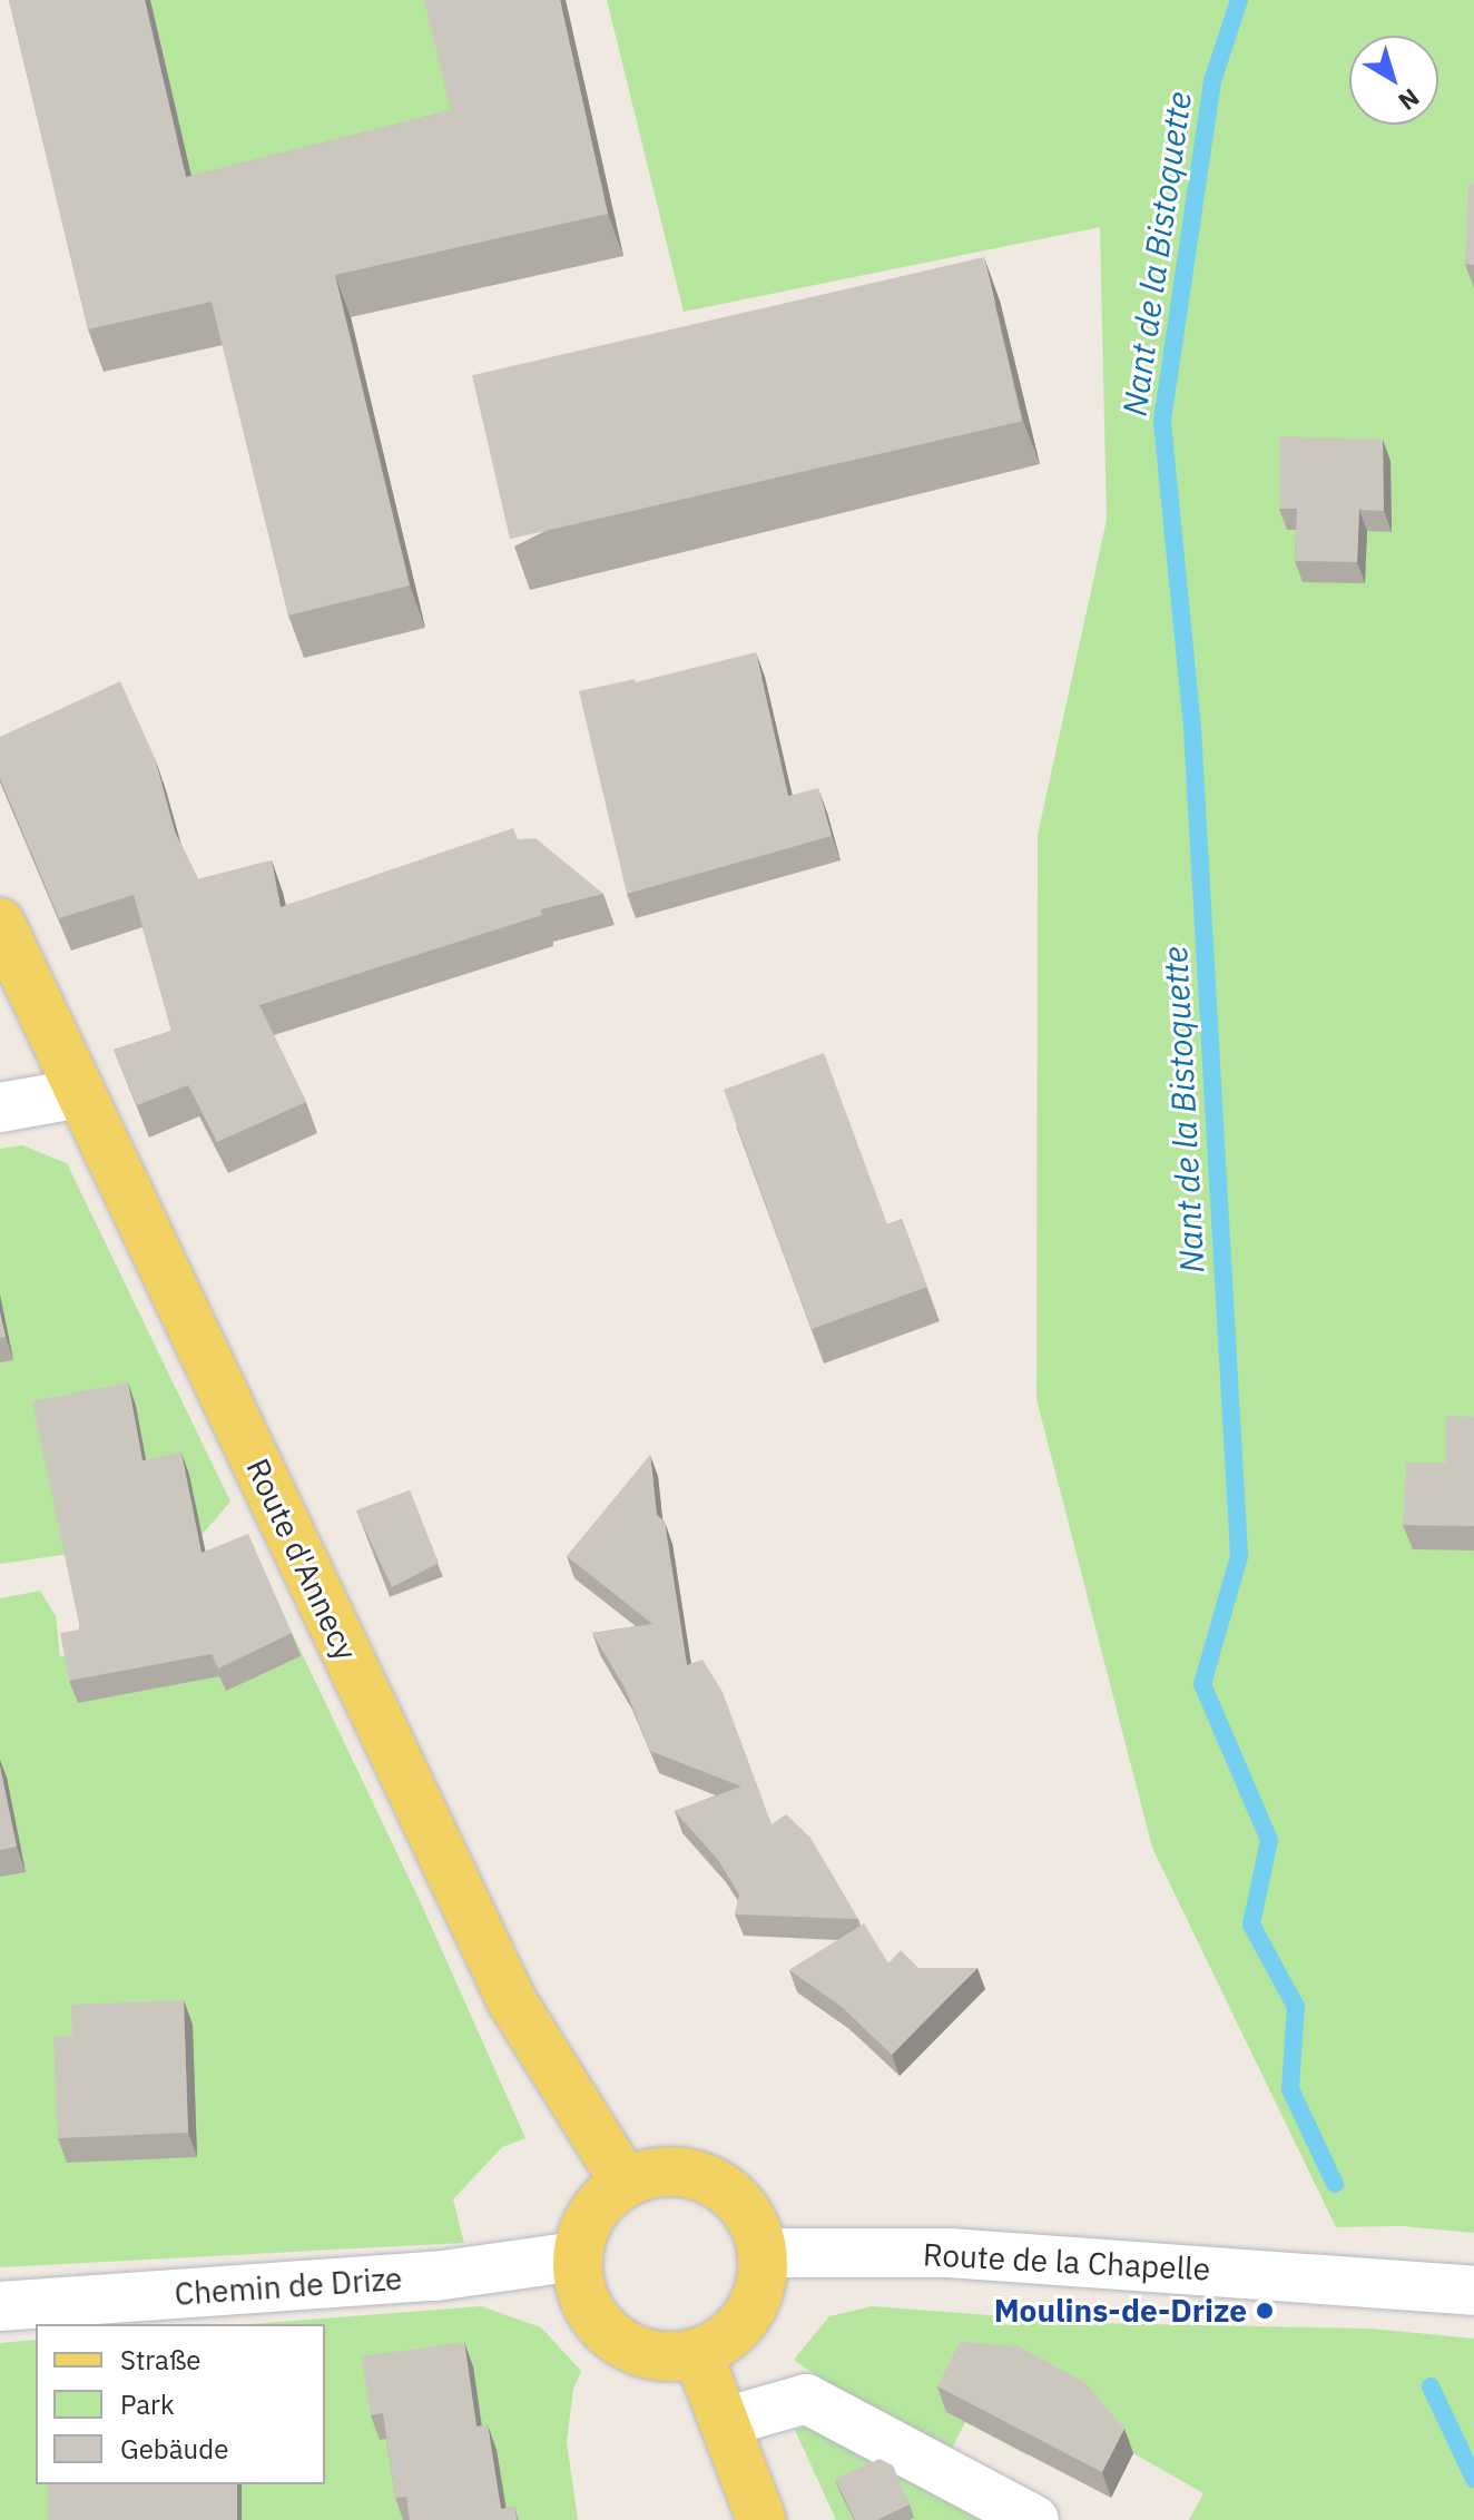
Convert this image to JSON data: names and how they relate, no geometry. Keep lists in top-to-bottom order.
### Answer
{
  "streets": {
    "main road": ["Route d'Annecy"],
    "street": ["Route de la Chapelle", "Chemin de Drize"]
  },
  "crossings": [
    ["Route d'Annecy", "Route de la Chapelle"],
    ["Route d'Annecy", "Chemin de Drize"],
    ["Route de la Chapelle", "Chemin de Drize"]
  ],
  "water": ["Nant de la Bistoquette"],
  "places": ["Moulins-de-Drize"],
  "legend": ["Straße", "Park", "Gebäude"],
  "north": "bottom right"
}
